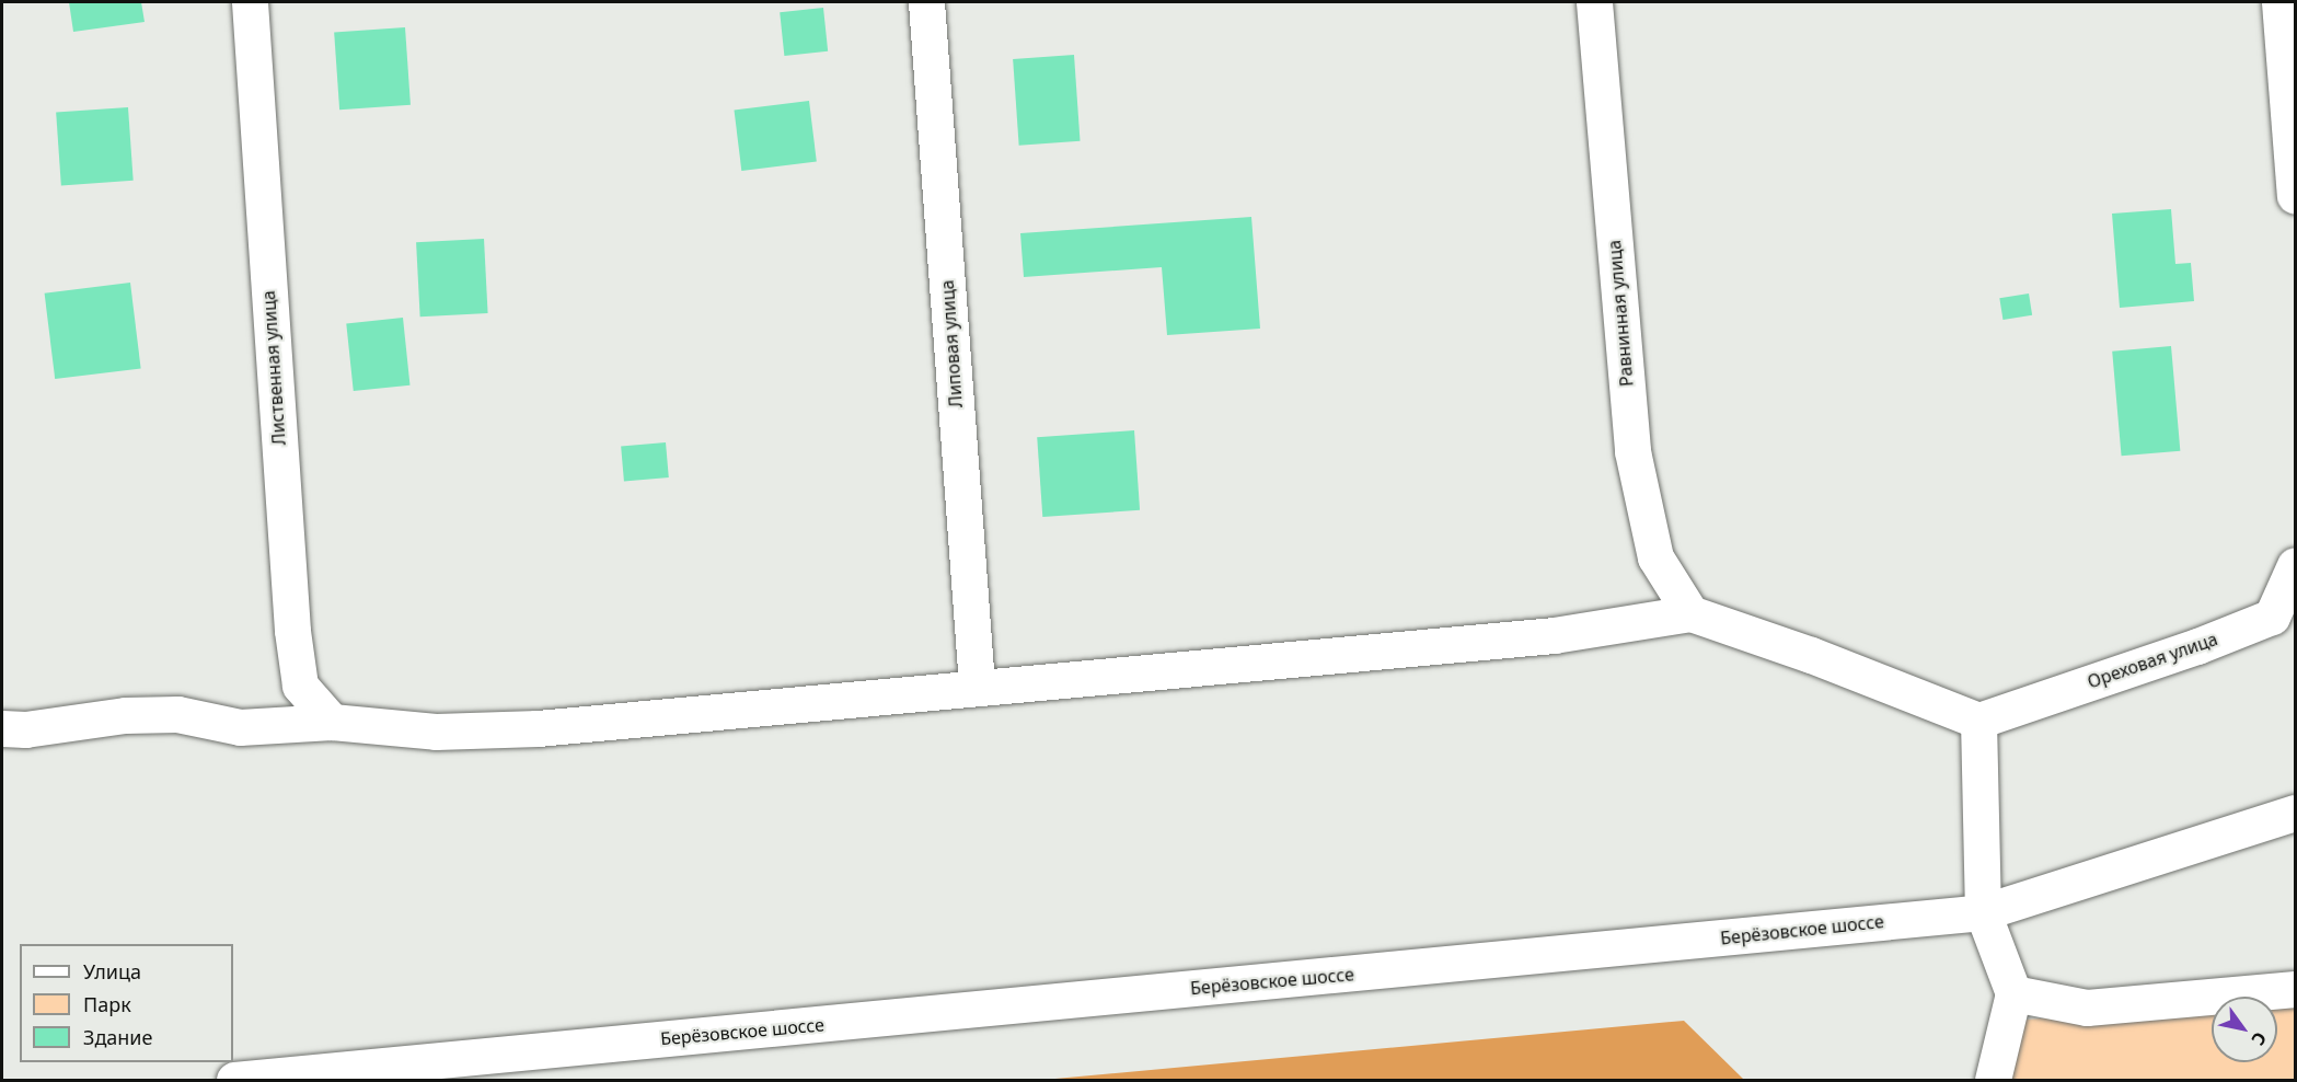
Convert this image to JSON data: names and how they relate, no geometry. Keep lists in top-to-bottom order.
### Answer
{
  "streets": {
    "street": [
      "Равнинная улица",
      "Липовая улица",
      "Лиственная улица",
      "Ореховая улица",
      "Берёзовское шоссе"
    ]
  },
  "legend": ["Улица", "Парк", "Здание"],
  "north": "bottom right"
}
